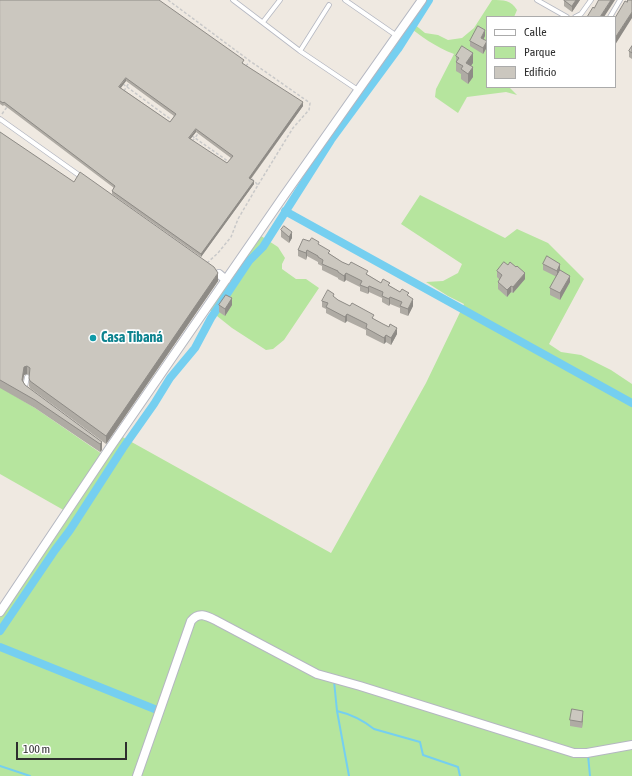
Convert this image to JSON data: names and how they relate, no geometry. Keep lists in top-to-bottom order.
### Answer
{
  "places": ["Casa Tibaná"],
  "legend": ["Calle", "Parque", "Edificio"],
  "scale_bar": "100 m"
}
